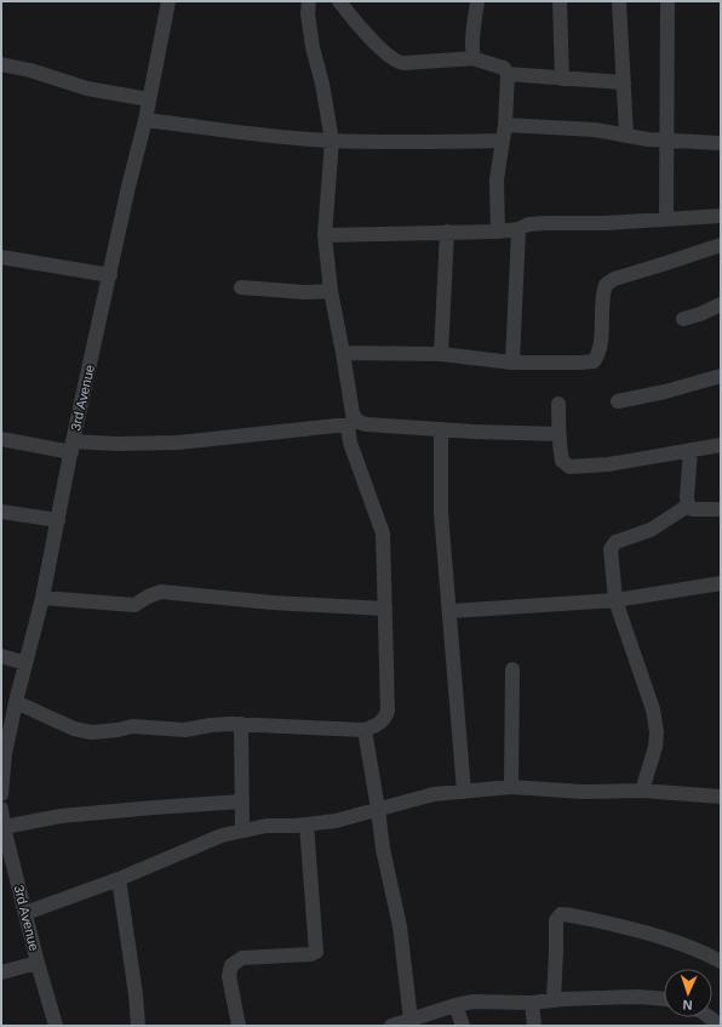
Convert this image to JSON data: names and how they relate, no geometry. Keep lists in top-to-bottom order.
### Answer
{
  "streets": {
    "street": ["3rd Avenue"]
  },
  "north": "bottom"
}
